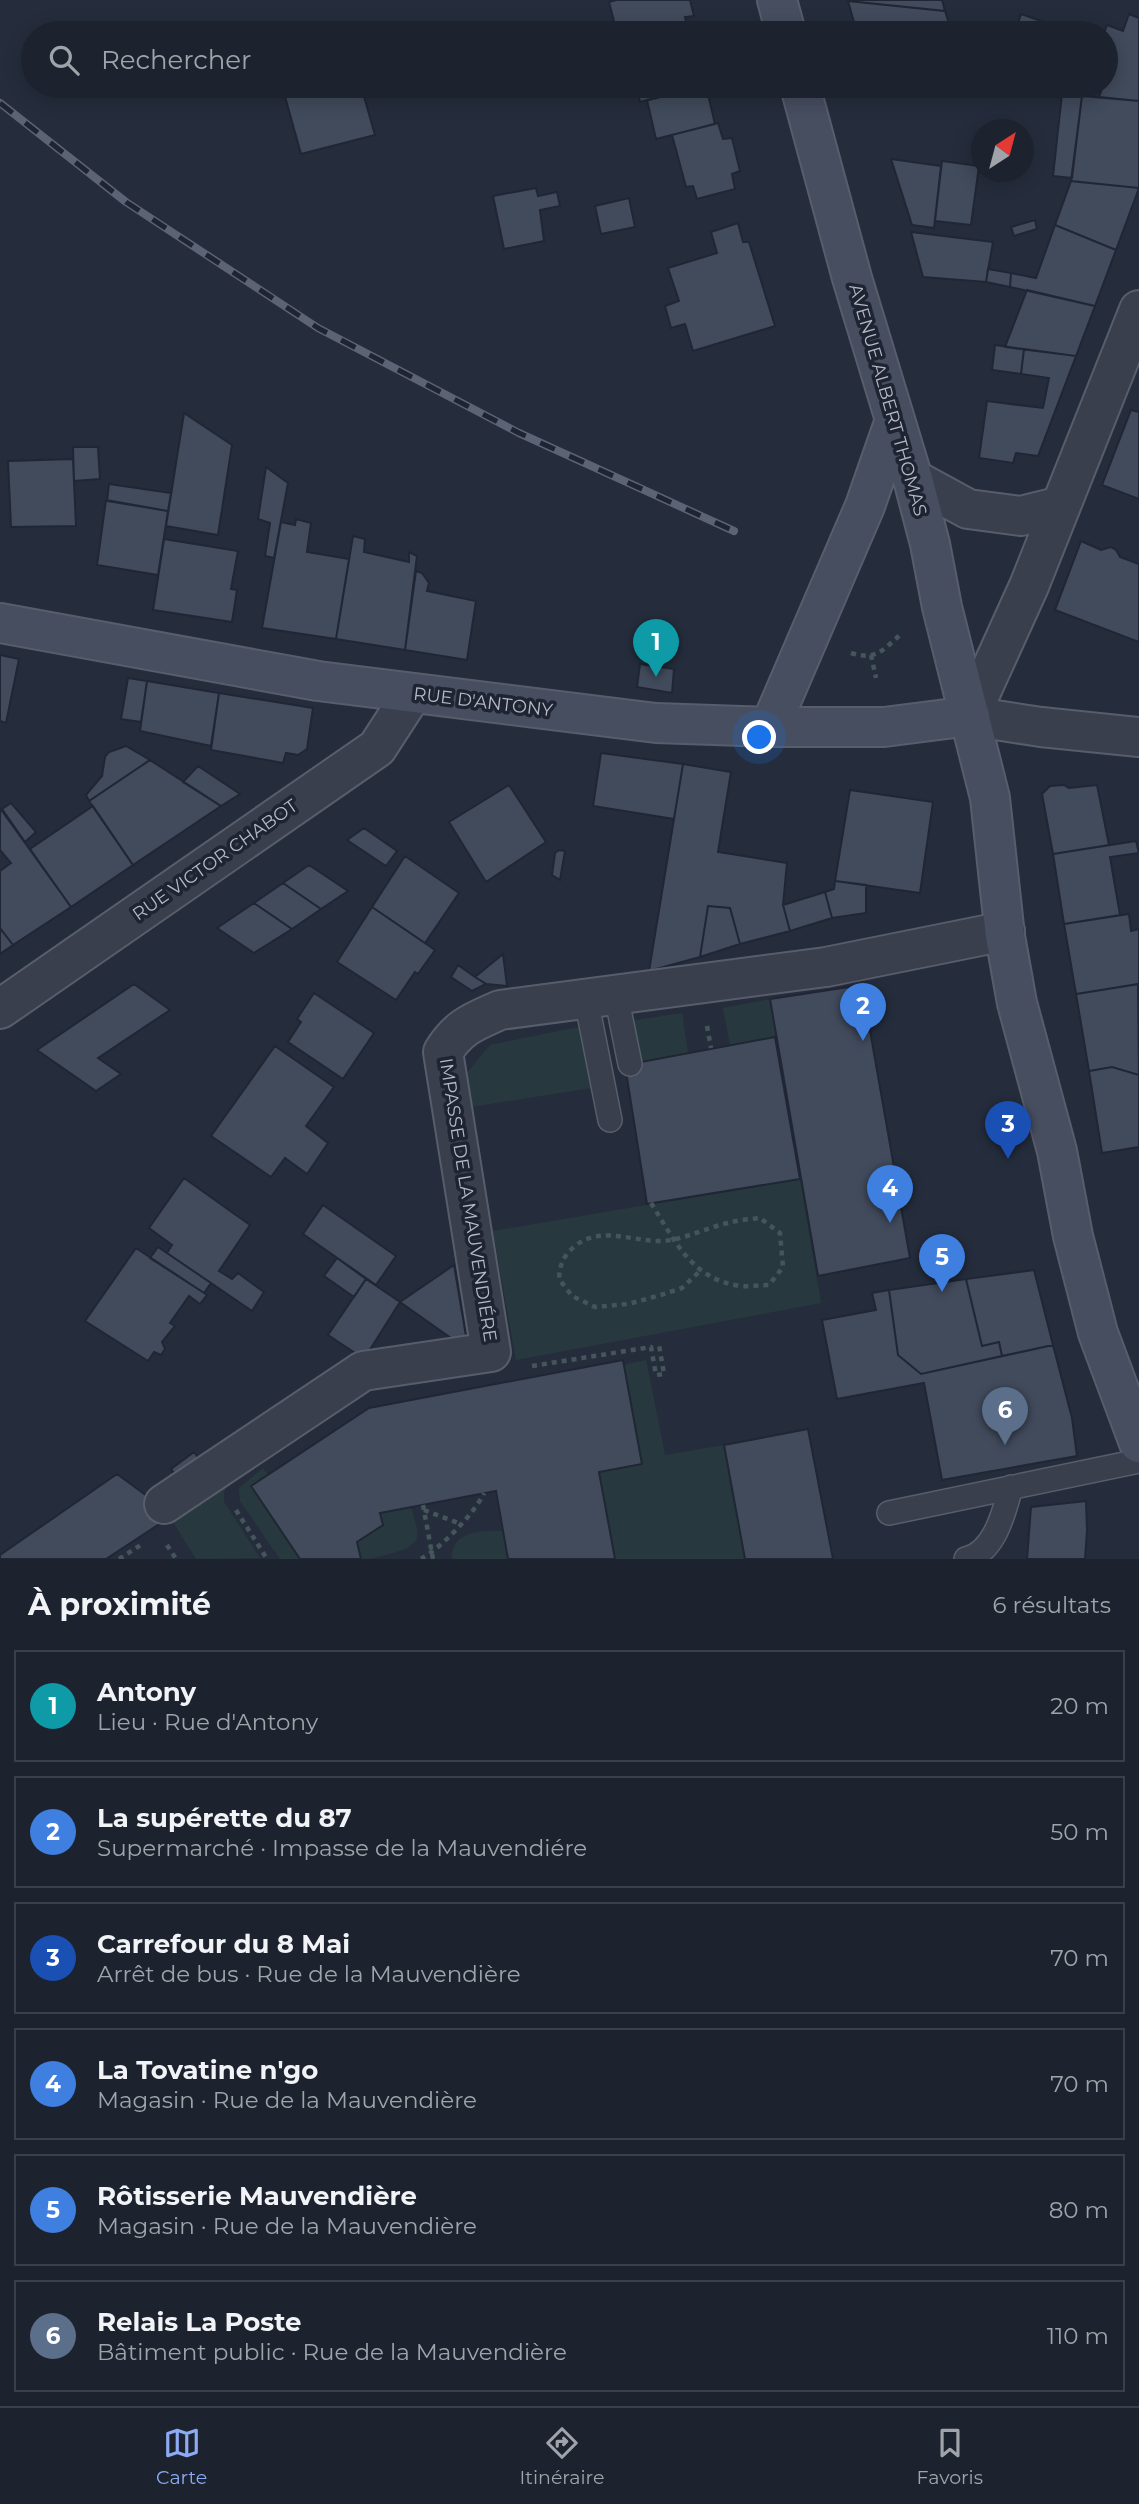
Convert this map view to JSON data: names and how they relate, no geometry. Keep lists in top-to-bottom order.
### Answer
{
  "streets": {
    "street": [
      "AVENUE ALBERT THOMAS",
      "RUE D'ANTONY",
      "RUE VICTOR CHABOT",
      "IMPASSE DE LA MAUVENDIÉRE"
    ]
  },
  "crossings": [
    ["AVENUE ALBERT THOMAS", "RUE D'ANTONY"],
    ["AVENUE ALBERT THOMAS", "IMPASSE DE LA MAUVENDIÉRE"],
    ["RUE D'ANTONY", "RUE VICTOR CHABOT"]
  ],
  "north": "top right",
  "page": {
    "search": "Rechercher",
    "pins": [
      "1",
      "2",
      "3",
      "4",
      "5",
      "6"
    ],
    "heading": ["À proximité", "6 résultats"],
    "list": [
      {
        "mark": "1",
        "name": "Antony",
        "note": "Lieu · Rue d'Antony",
        "value": "20 m"
      },
      {
        "mark": "2",
        "name": "La supérette du 87",
        "note": "Supermarché · Impasse de la Mauvendiére",
        "value": "50 m"
      },
      {
        "mark": "3",
        "name": "Carrefour du 8 Mai",
        "note": "Arrêt de bus · Rue de la Mauvendière",
        "value": "70 m"
      },
      {
        "mark": "4",
        "name": "La Tovatine n'go",
        "note": "Magasin · Rue de la Mauvendière",
        "value": "70 m"
      },
      {
        "mark": "5",
        "name": "Rôtisserie Mauvendière",
        "note": "Magasin · Rue de la Mauvendière",
        "value": "80 m"
      },
      {
        "mark": "6",
        "name": "Relais La Poste",
        "note": "Bâtiment public · Rue de la Mauvendière",
        "value": "110 m"
      }
    ],
    "nav": ["Carte", "Itinéraire", "Favoris"]
  }
}
